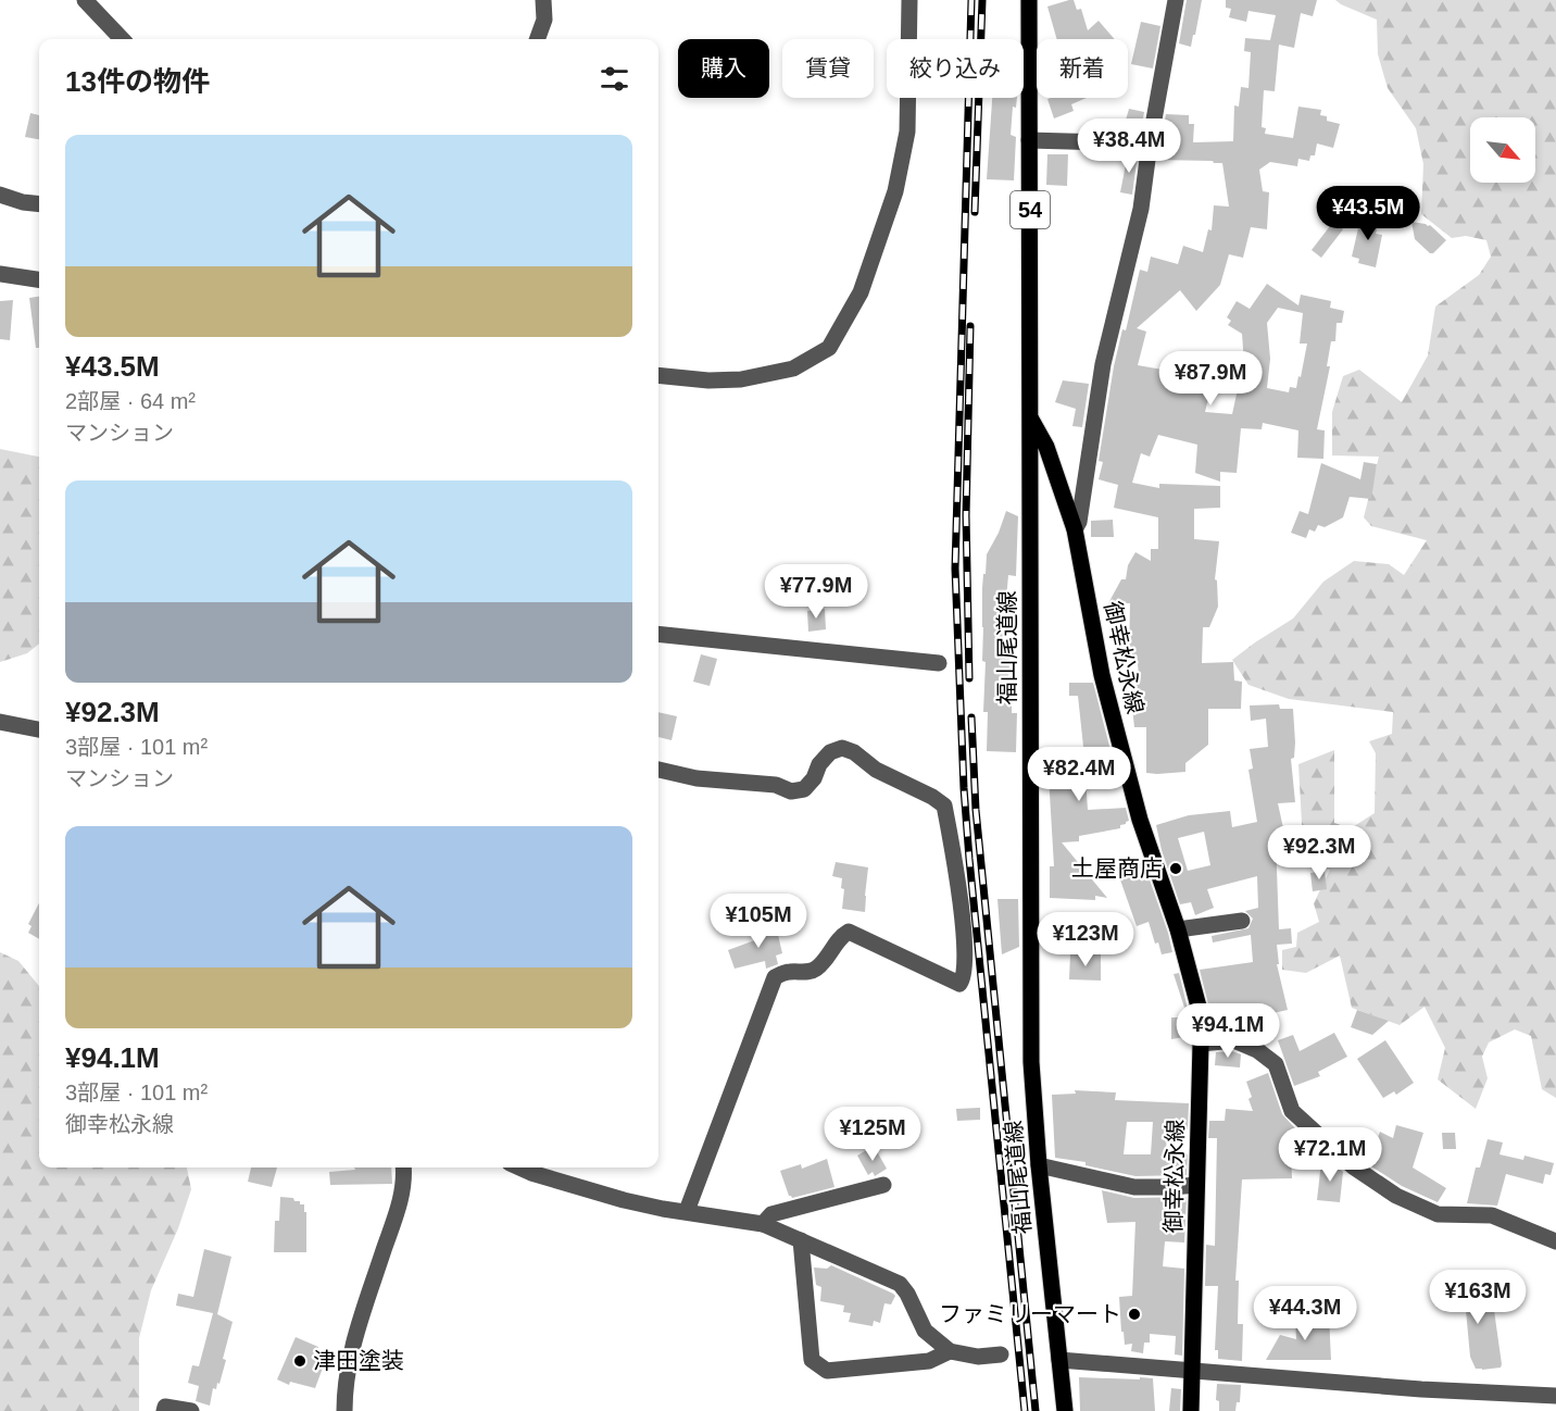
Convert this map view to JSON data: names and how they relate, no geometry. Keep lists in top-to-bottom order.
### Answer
{
  "streets": {
    "main road": ["54", "福山尾道線", "御幸松永線"]
  },
  "crossings": [
    ["福山尾道線", "御幸松永線"]
  ],
  "places": ["土屋商店", "ファミリーマート", "津田塗装"],
  "north": "bottom right",
  "page": {
    "chip": [
      "購入",
      "賃貸",
      "絞り込み",
      "新着"
    ],
    "heading": "13件の物件",
    "list": [
      {
        "name": "¥43.5M",
        "note": "2部屋 · 64 m² · マンション"
      },
      {
        "name": "¥92.3M",
        "note": "3部屋 · 101 m² · マンション"
      },
      {
        "name": "¥94.1M",
        "note": "3部屋 · 101 m² · 御幸松永線"
      }
    ],
    "price": [
      "¥38.4M",
      "¥43.5M",
      "¥87.9M",
      "¥77.9M",
      "¥82.4M",
      "¥92.3M",
      "¥105M",
      "¥123M",
      "¥94.1M",
      "¥125M",
      "¥72.1M",
      "¥163M",
      "¥44.3M"
    ]
  }
}
